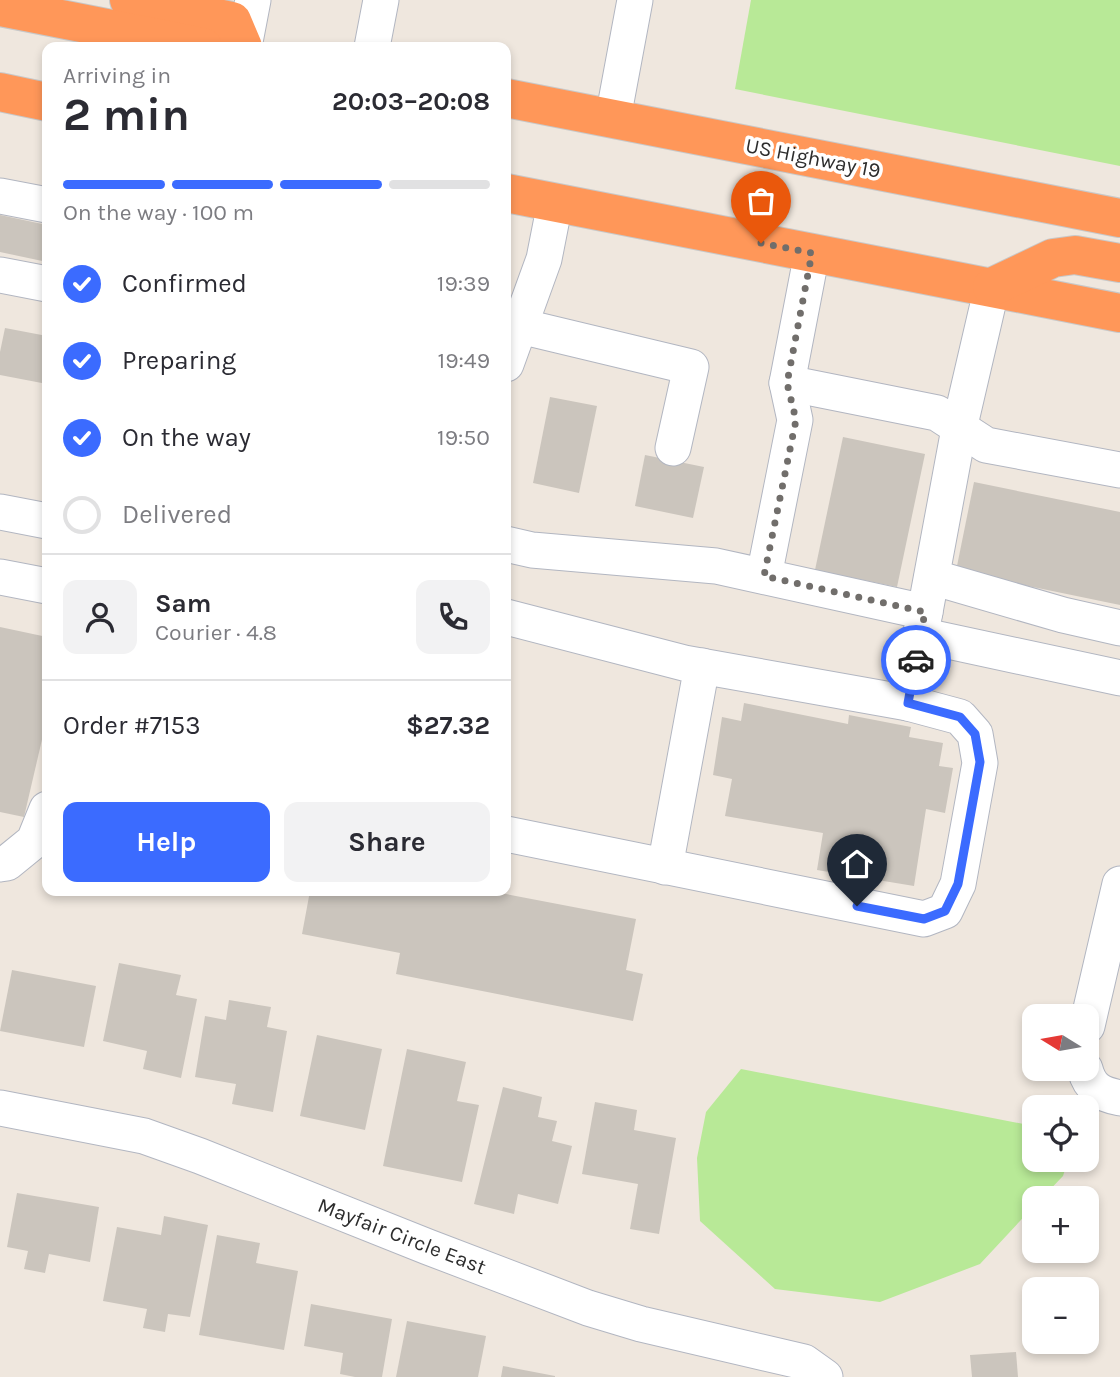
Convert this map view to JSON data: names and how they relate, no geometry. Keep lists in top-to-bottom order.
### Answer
{
  "streets": {
    "highway": ["US Highway 19"],
    "street": ["Mayfair Circle East"]
  },
  "north": "left",
  "page": {
    "heading": ["2 min", "Arriving in", "20:03–20:08"],
    "panel": [
      "Sam",
      "Courier · 4.8",
      "Order #7153",
      "$27.32"
    ],
    "bar": "On the way · 100 m",
    "list": [
      ["Confirmed", "19:39"],
      ["Preparing", "19:49"],
      ["On the way", "19:50"],
      "Delivered"
    ],
    "buttons": ["Help", "Share"],
    "map_buttons": ["+", "−"]
  }
}
